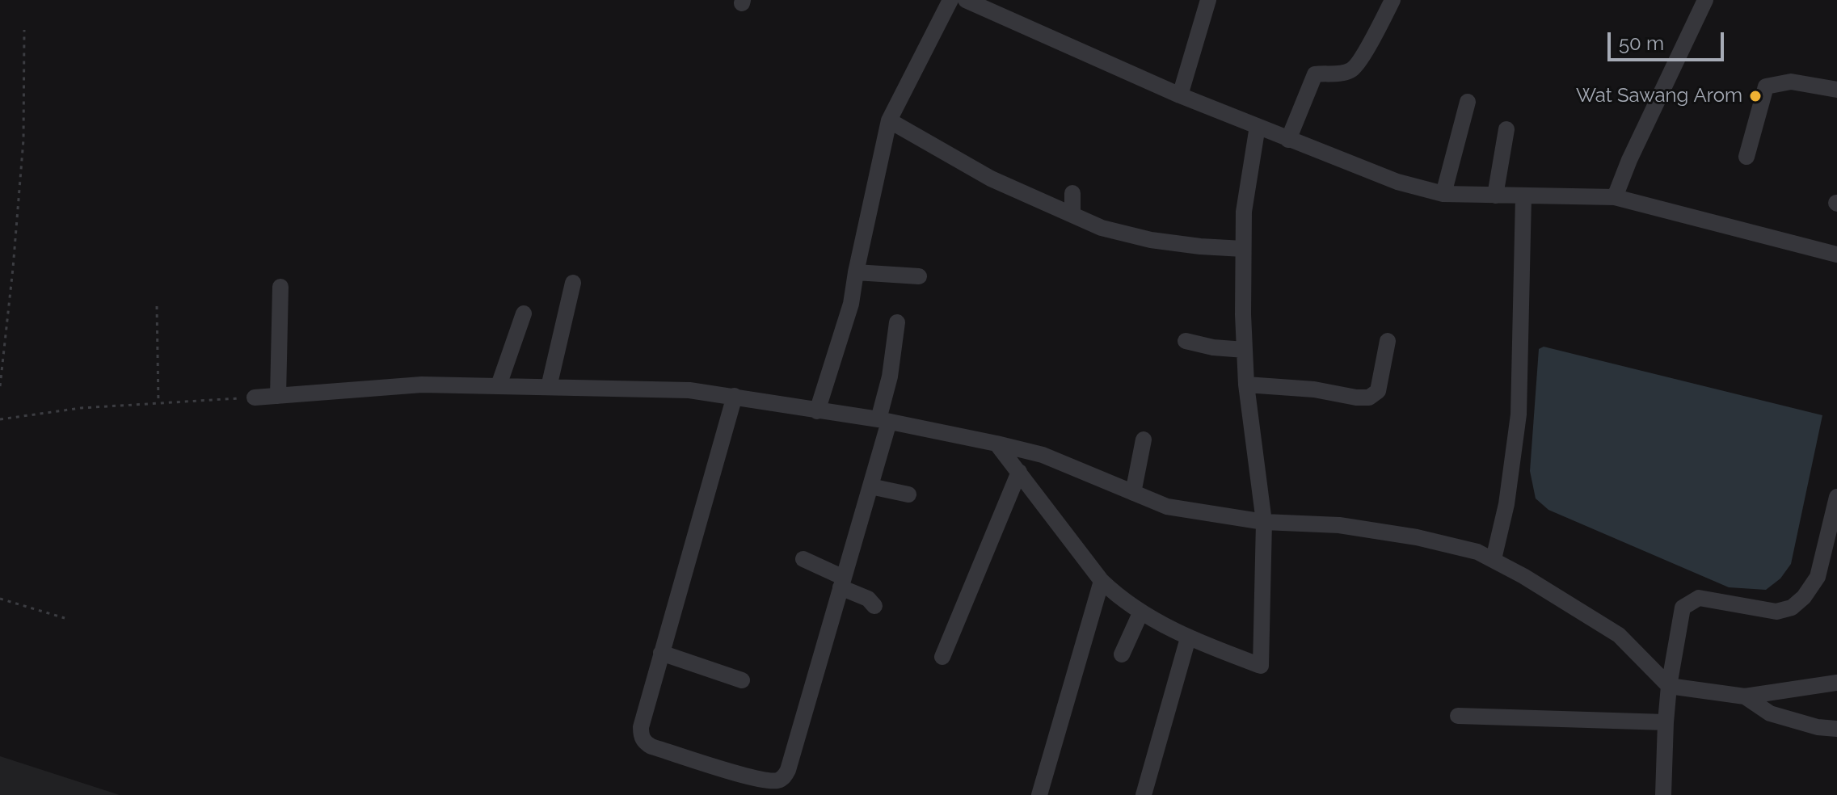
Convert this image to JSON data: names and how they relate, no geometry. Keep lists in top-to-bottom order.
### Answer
{
  "places": ["Wat Sawang Arom"],
  "scale_bar": "50 m"
}
